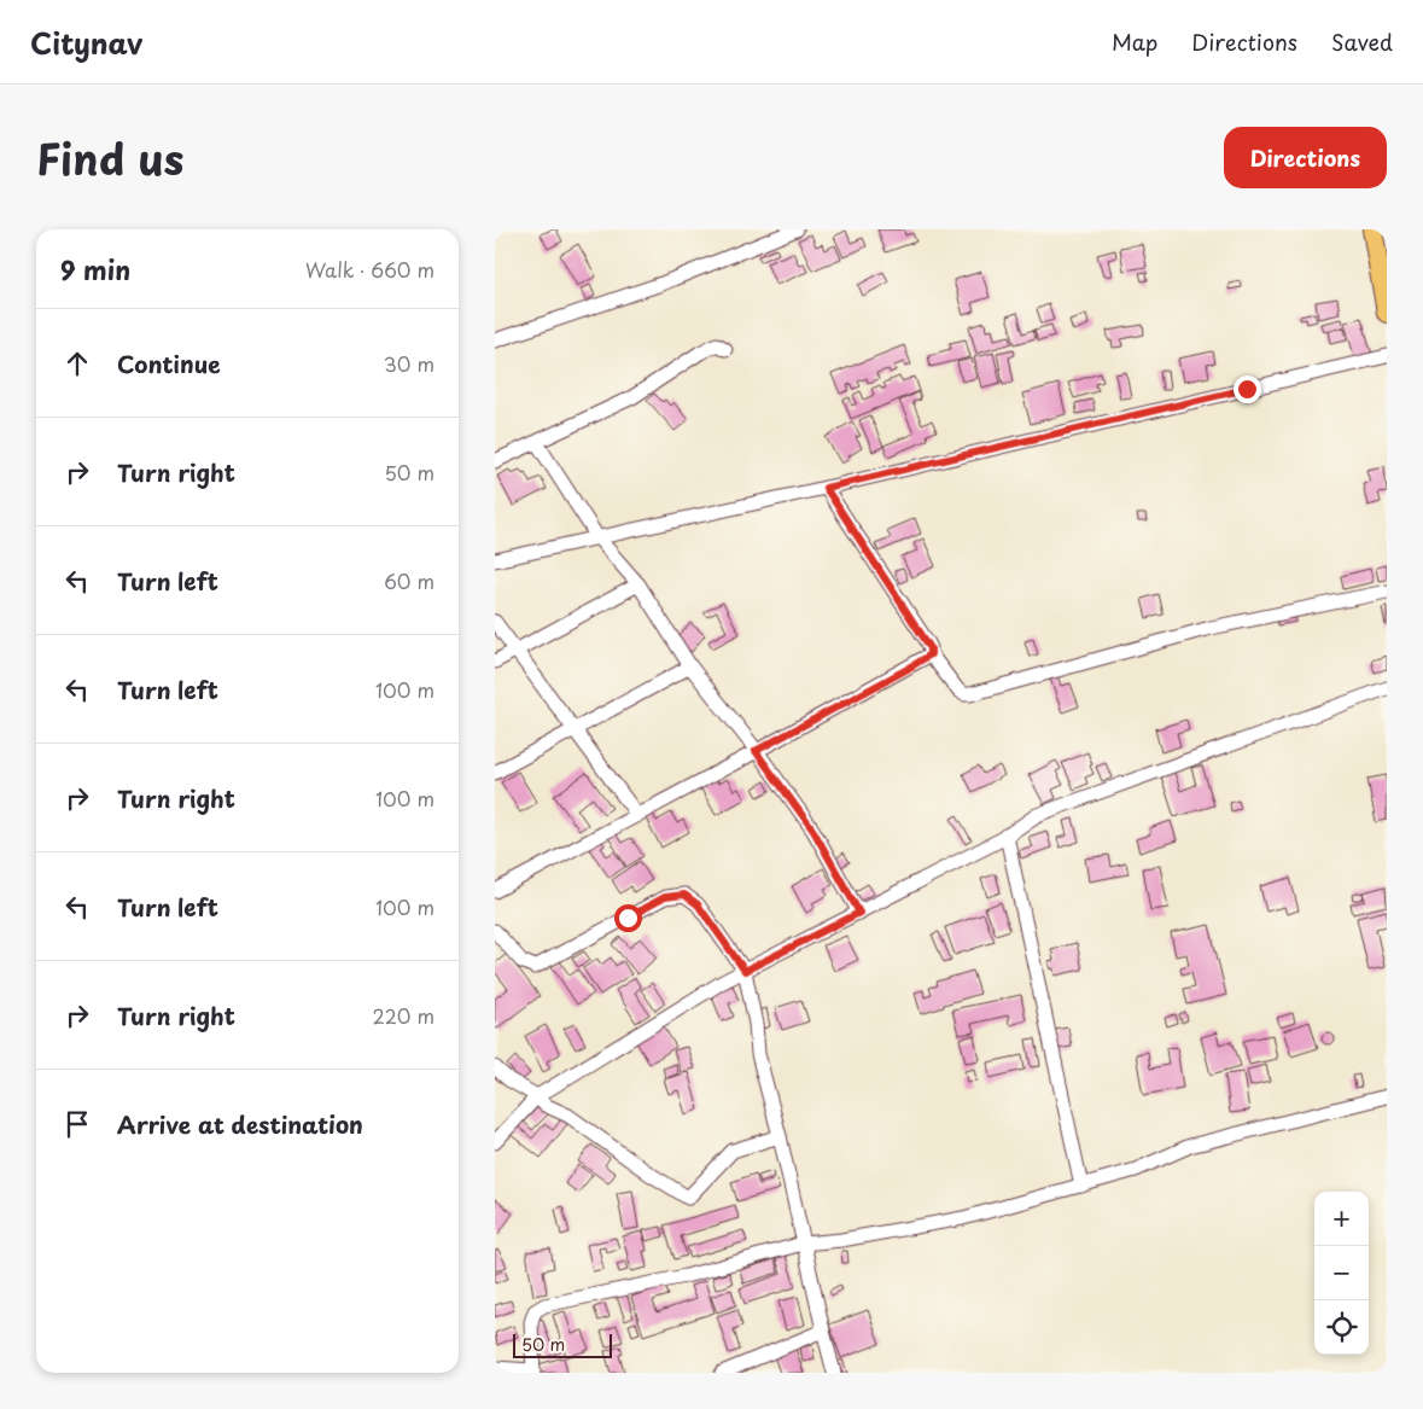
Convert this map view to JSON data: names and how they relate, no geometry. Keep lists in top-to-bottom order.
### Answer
{
  "scale_bar": "50 m",
  "page": {
    "header": "Citynav",
    "nav": ["Map", "Directions", "Saved"],
    "title": "Find us",
    "buttons": "Directions",
    "heading": ["9 min", "Walk · 660 m"],
    "list": [
      ["Continue", "30 m"],
      ["Turn right", "50 m"],
      ["Turn left", "60 m"],
      ["Turn left", "100 m"],
      ["Turn right", "100 m"],
      ["Turn left", "100 m"],
      ["Turn right", "220 m"],
      "Arrive at destination"
    ],
    "map_buttons": ["+", "−"],
    "scale": "50 m"
  }
}
